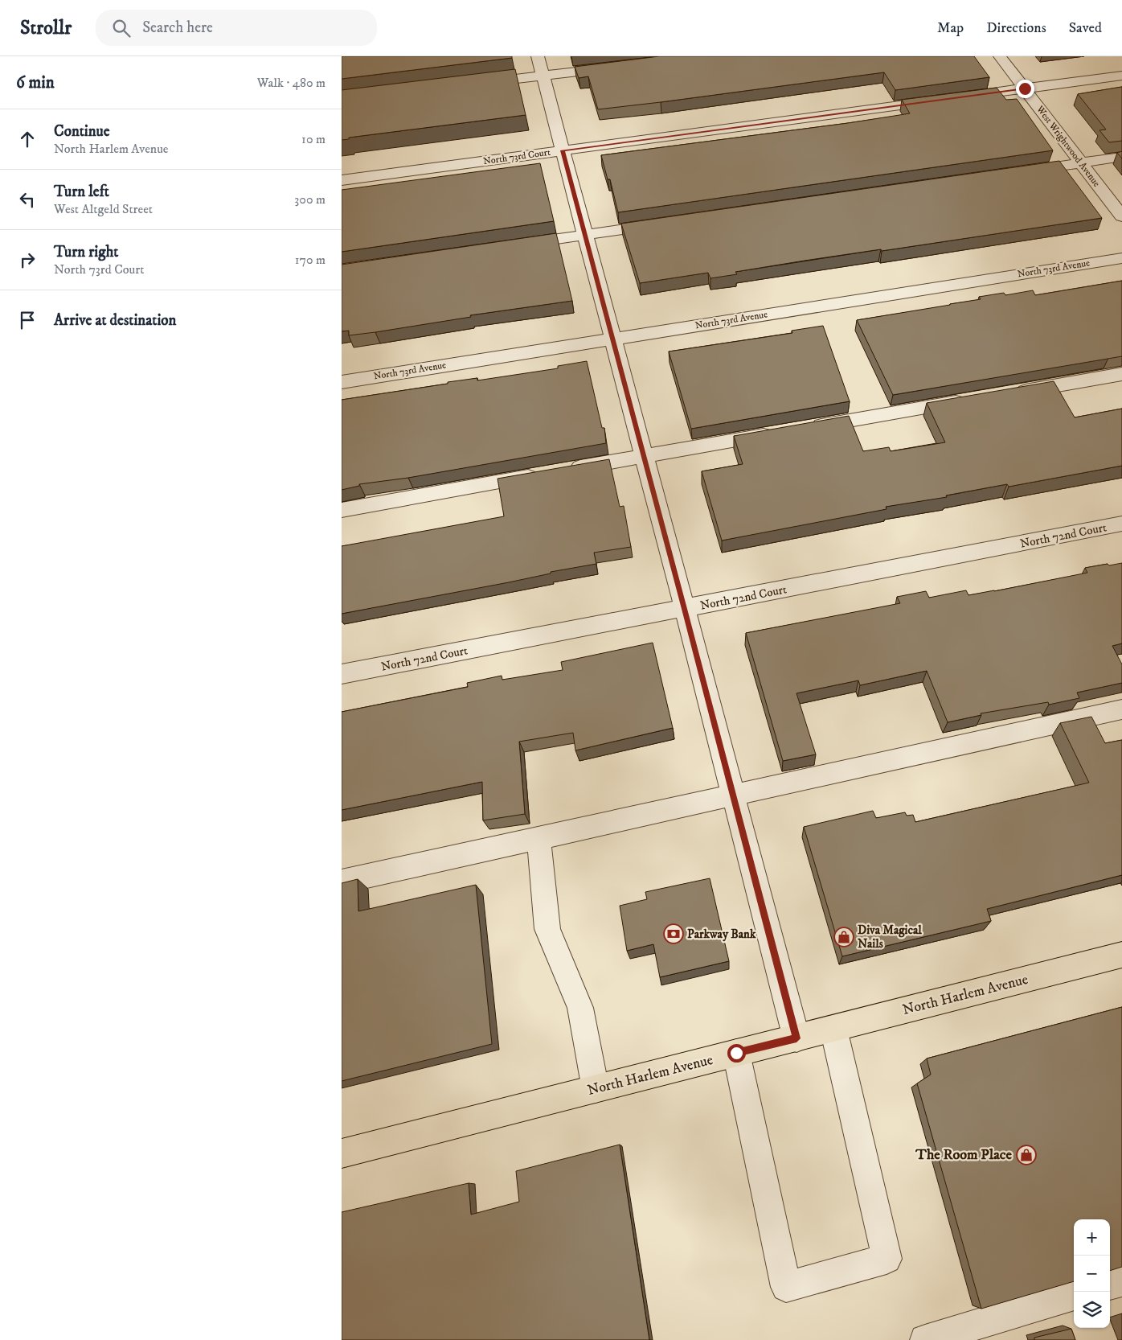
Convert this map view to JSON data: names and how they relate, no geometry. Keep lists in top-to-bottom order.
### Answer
{
  "streets": {
    "main road": ["North Harlem Avenue"],
    "street": [
      "West Wrightwood Avenue",
      "North 73rd Court",
      "North 73rd Avenue",
      "North 72nd Court"
    ]
  },
  "places": {
    "bank": ["Parkway Bank"],
    "shop": ["Diva Magical Nails", "The Room Place"]
  },
  "page": {
    "header": "Strollr",
    "search": "Search here",
    "nav": ["Map", "Directions", "Saved"],
    "heading": ["6 min", "Walk · 480 m"],
    "list": [
      ["Continue", "North Harlem Avenue", "10 m"],
      ["Turn left", "West Altgeld Street", "300 m"],
      ["Turn right", "North 73rd Court", "170 m"],
      "Arrive at destination"
    ],
    "map_buttons": ["+", "−"]
  }
}
